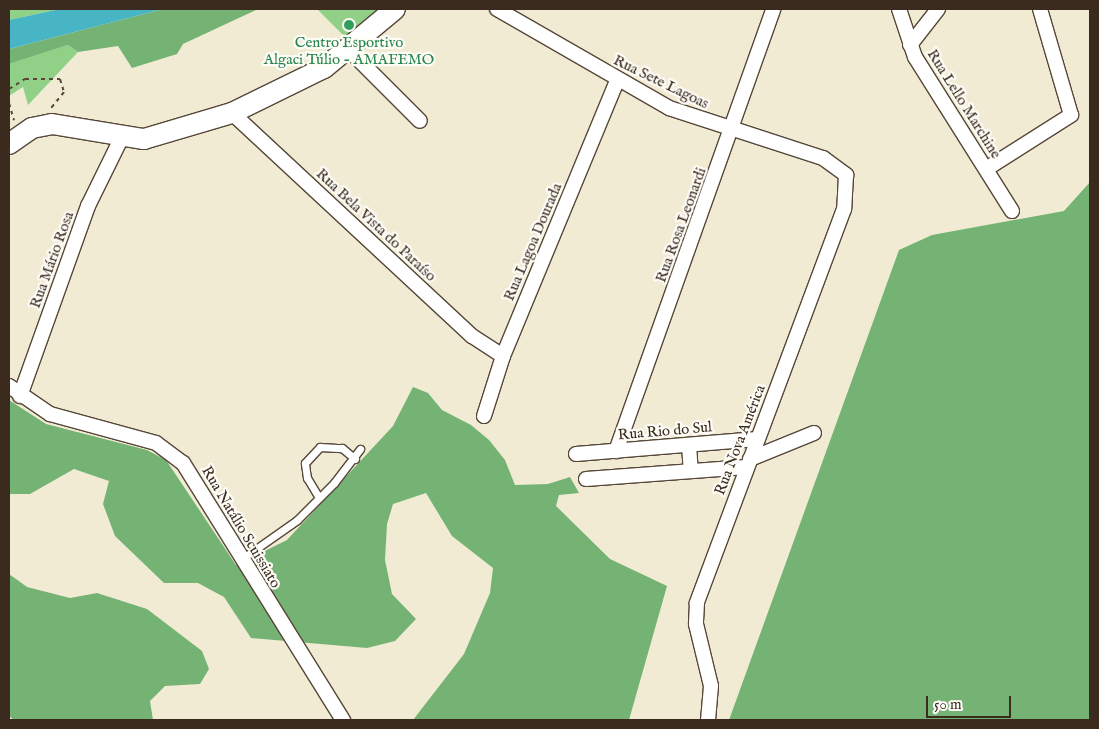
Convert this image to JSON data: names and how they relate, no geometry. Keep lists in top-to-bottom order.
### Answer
{
  "streets": {
    "street": [
      "Rua Sete Lagoas",
      "Rua Lello Marchine",
      "Rua Bela Vista do Paraíso",
      "Rua Rosa Leonardi",
      "Rua Lagoa Dourada",
      "Rua Mário Rosa",
      "Rua Rio do Sul",
      "Rua Nova América",
      "Rua Natálio Scuissiato"
    ]
  },
  "crossings": [
    ["Rua Sete Lagoas", "Rua Rosa Leonardi"],
    ["Rua Sete Lagoas", "Rua Lagoa Dourada"],
    ["Rua Sete Lagoas", "Rua Nova América"],
    ["Rua Bela Vista do Paraíso", "Rua Lagoa Dourada"],
    ["Rua Rosa Leonardi", "Rua Rio do Sul"],
    ["Rua Mário Rosa", "Rua Natálio Scuissiato"],
    ["Rua Rio do Sul", "Rua Nova América"]
  ],
  "places": ["Centro Esportivo Algaci Túlio - AMAFEMO"],
  "scale_bar": "50 m"
}
